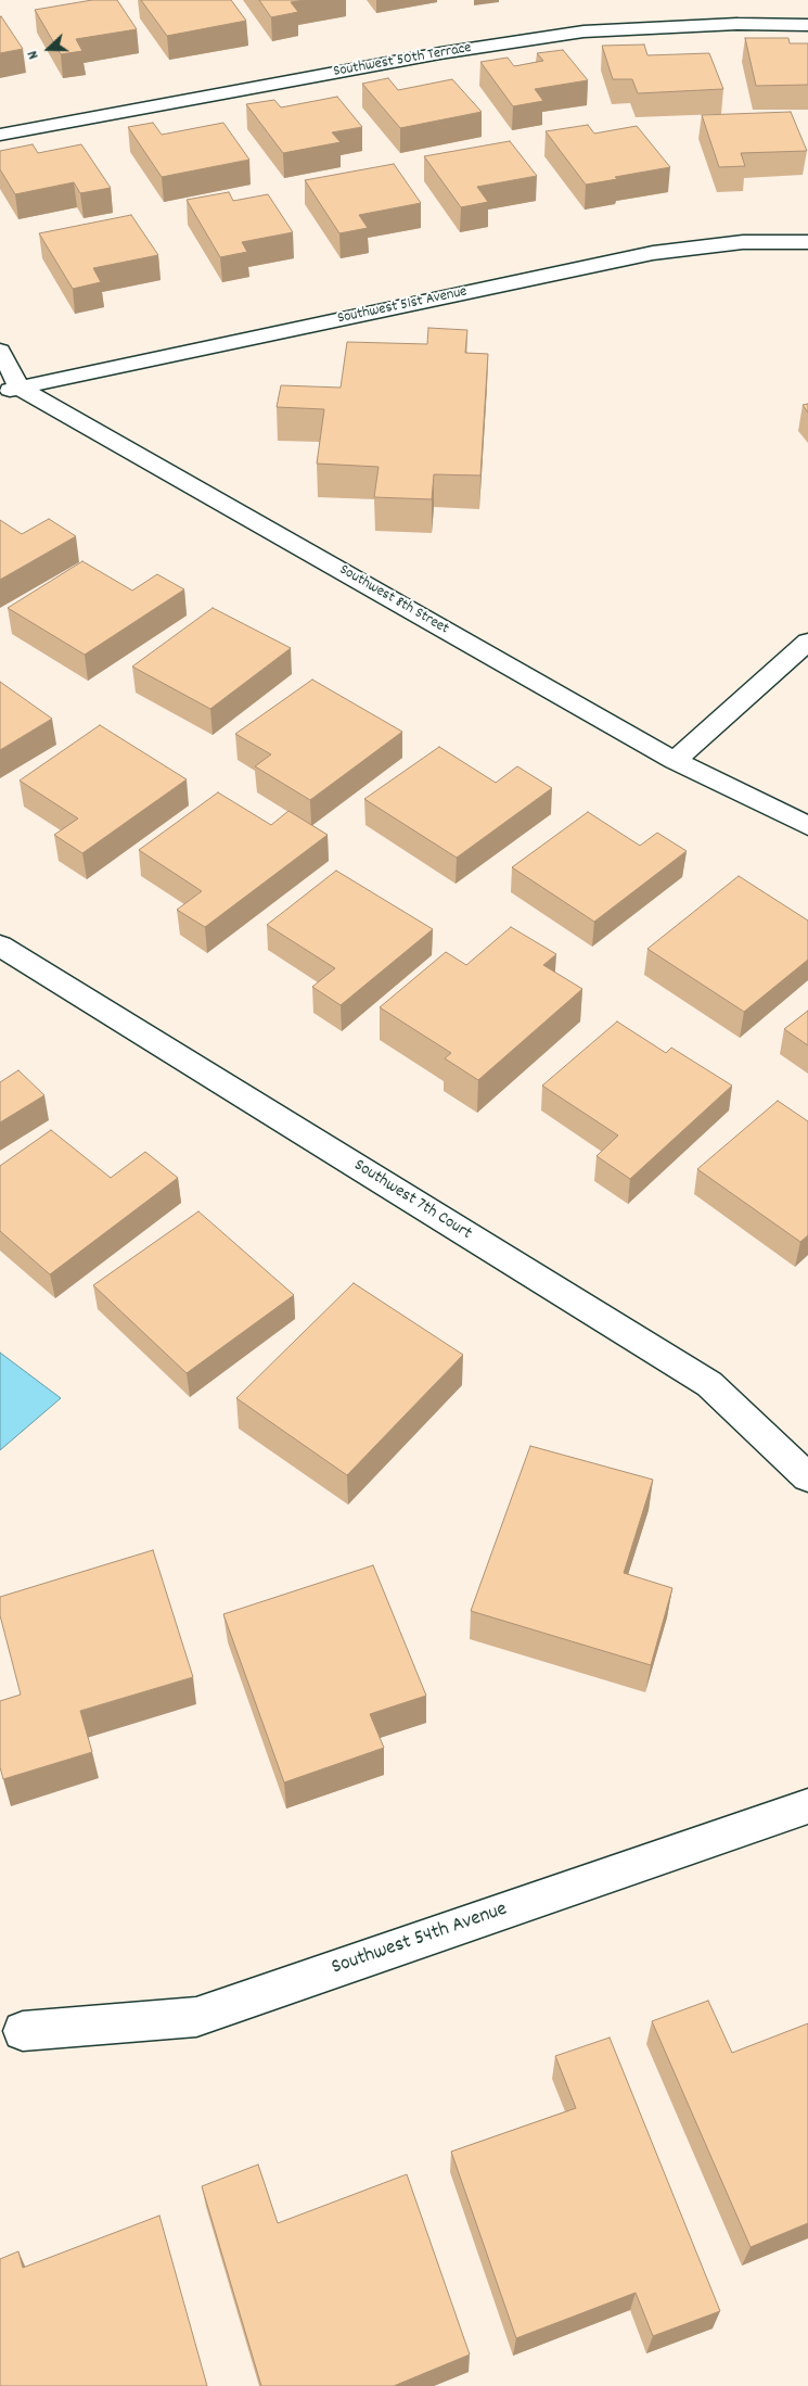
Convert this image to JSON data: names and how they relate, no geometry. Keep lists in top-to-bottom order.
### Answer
{
  "streets": {
    "street": [
      "Southwest 50th Terrace",
      "Southwest 51st Avenue",
      "Southwest 8th Street",
      "Southwest 7th Court",
      "Southwest 54th Avenue"
    ]
  },
  "crossings": [
    ["Southwest 51st Avenue", "Southwest 8th Street"]
  ],
  "north": "left"
}
